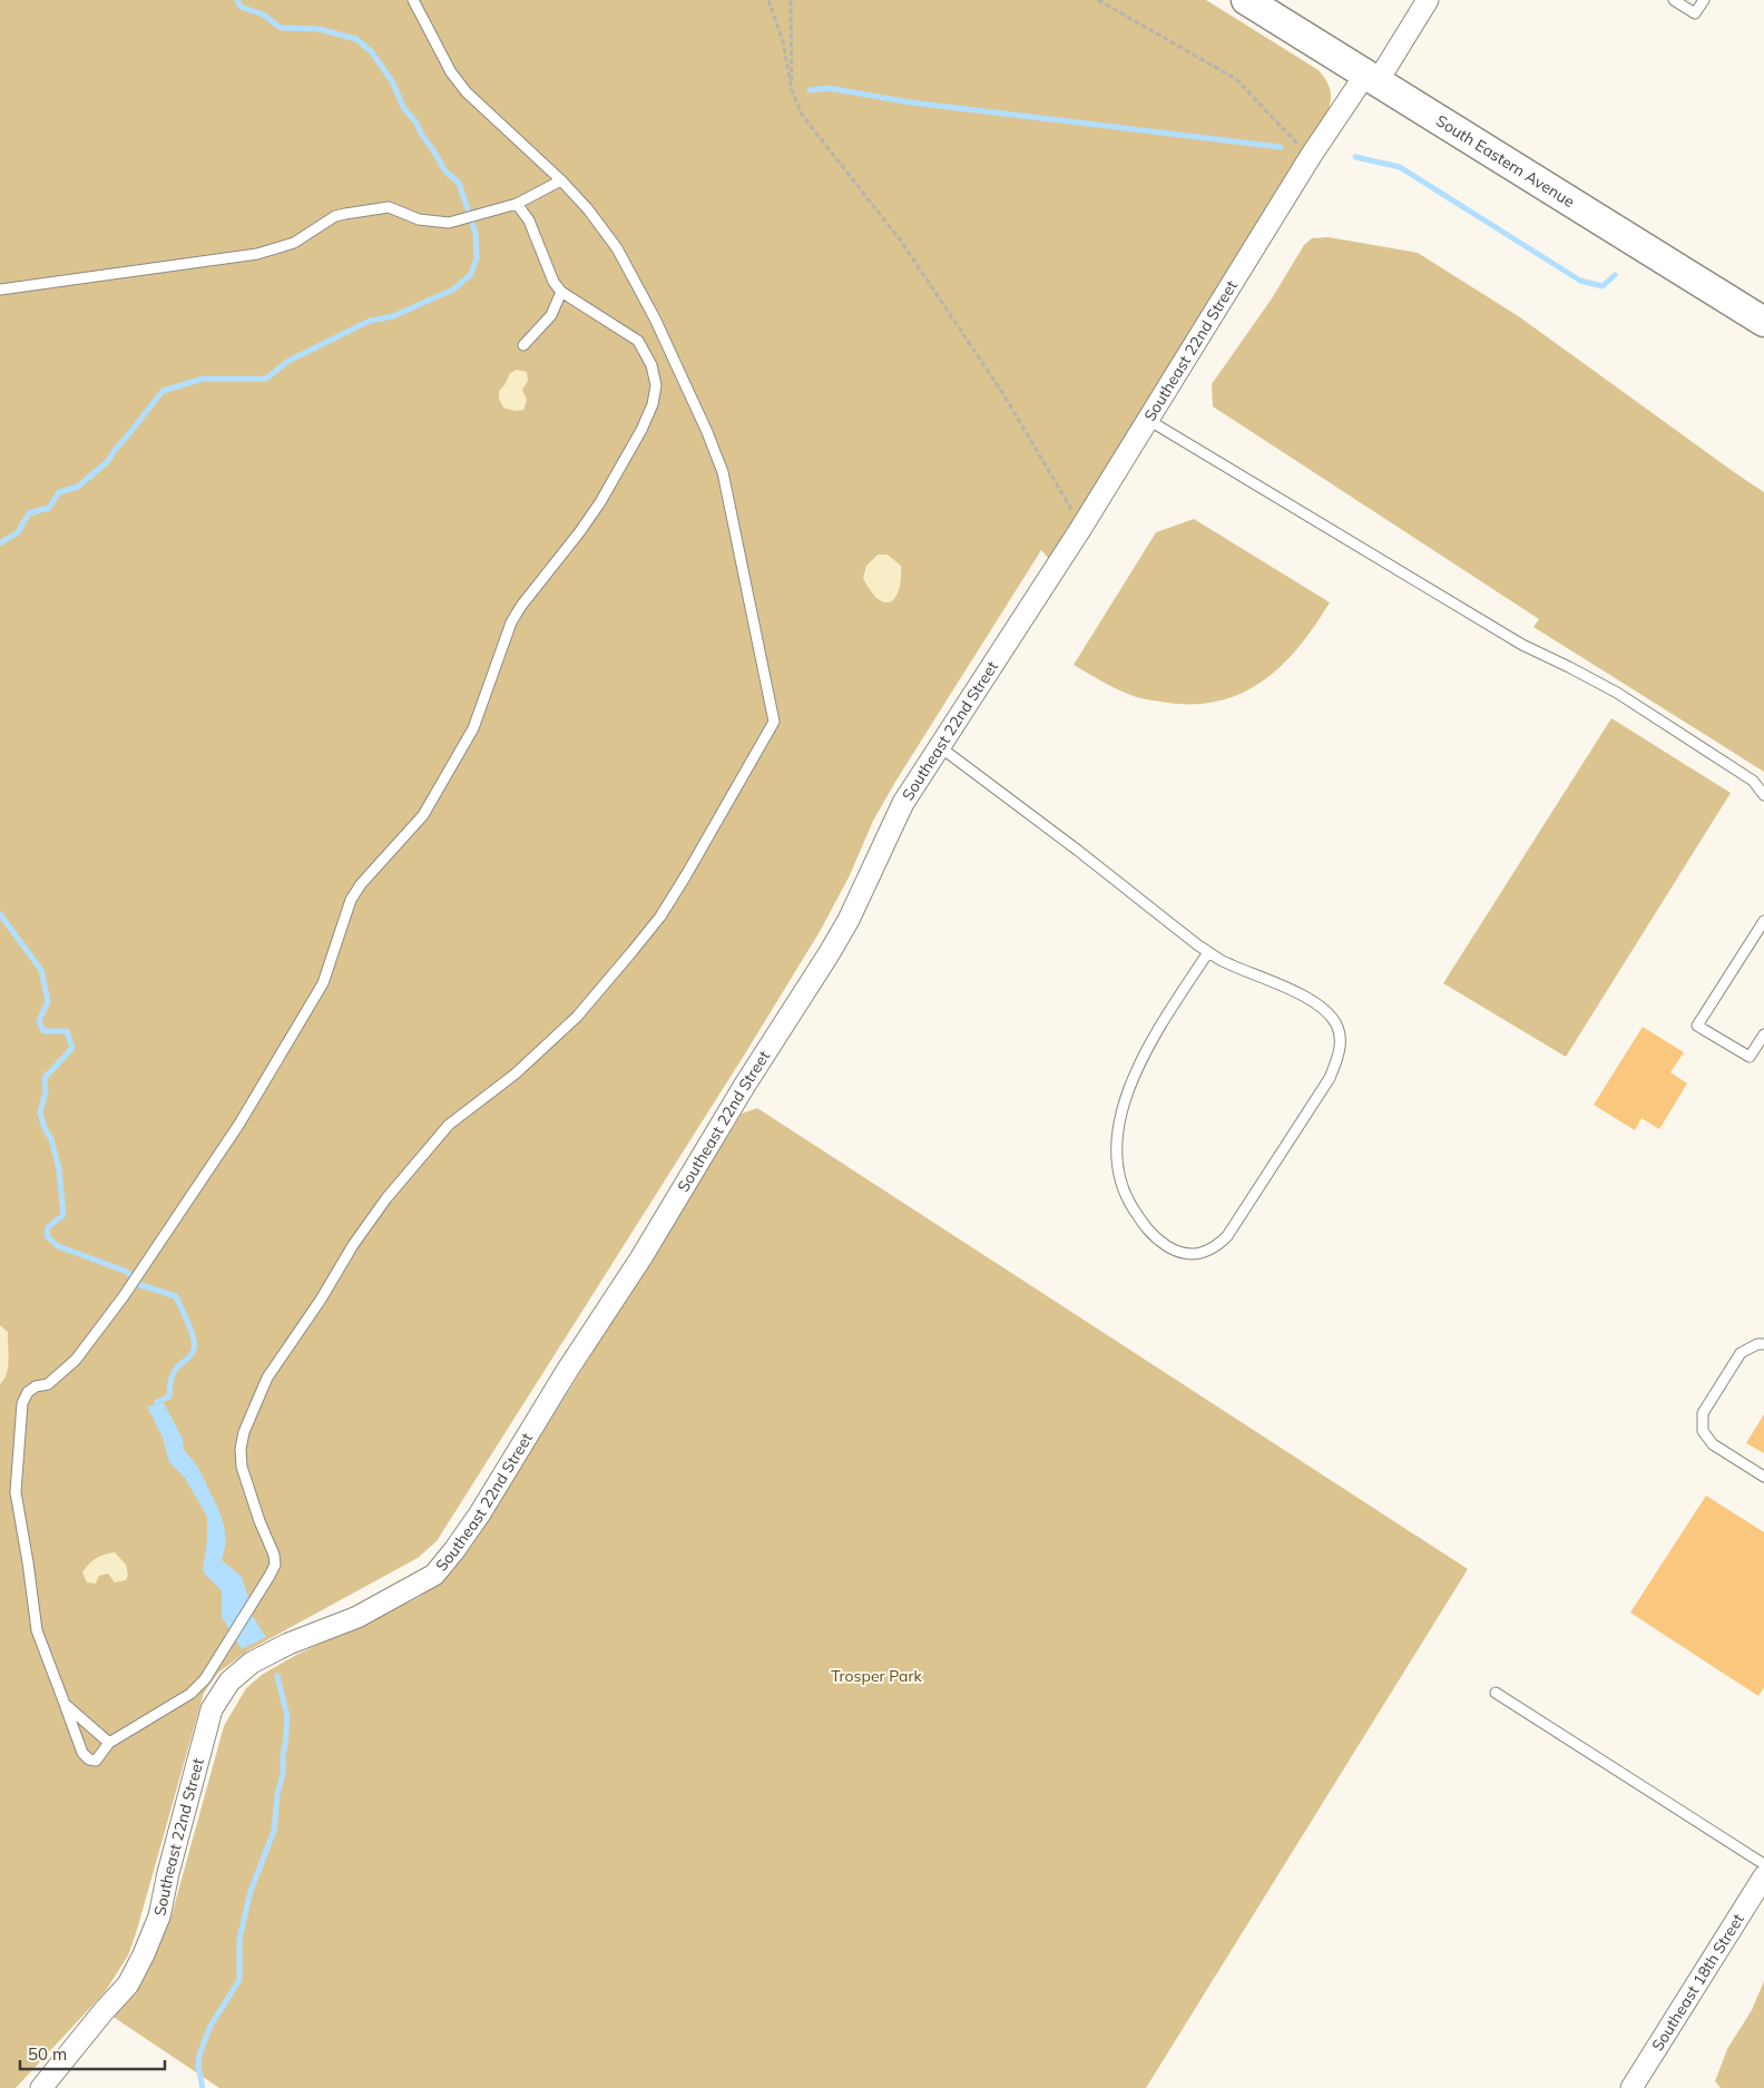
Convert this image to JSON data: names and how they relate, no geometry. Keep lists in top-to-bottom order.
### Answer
{
  "streets": {
    "main road": ["South Eastern Avenue"],
    "street": ["Southeast 22nd Street", "Southeast 18th Street"]
  },
  "crossings": [
    ["South Eastern Avenue", "Southeast 22nd Street"]
  ],
  "parks": ["Trosper Park"],
  "scale_bar": "50 m"
}
